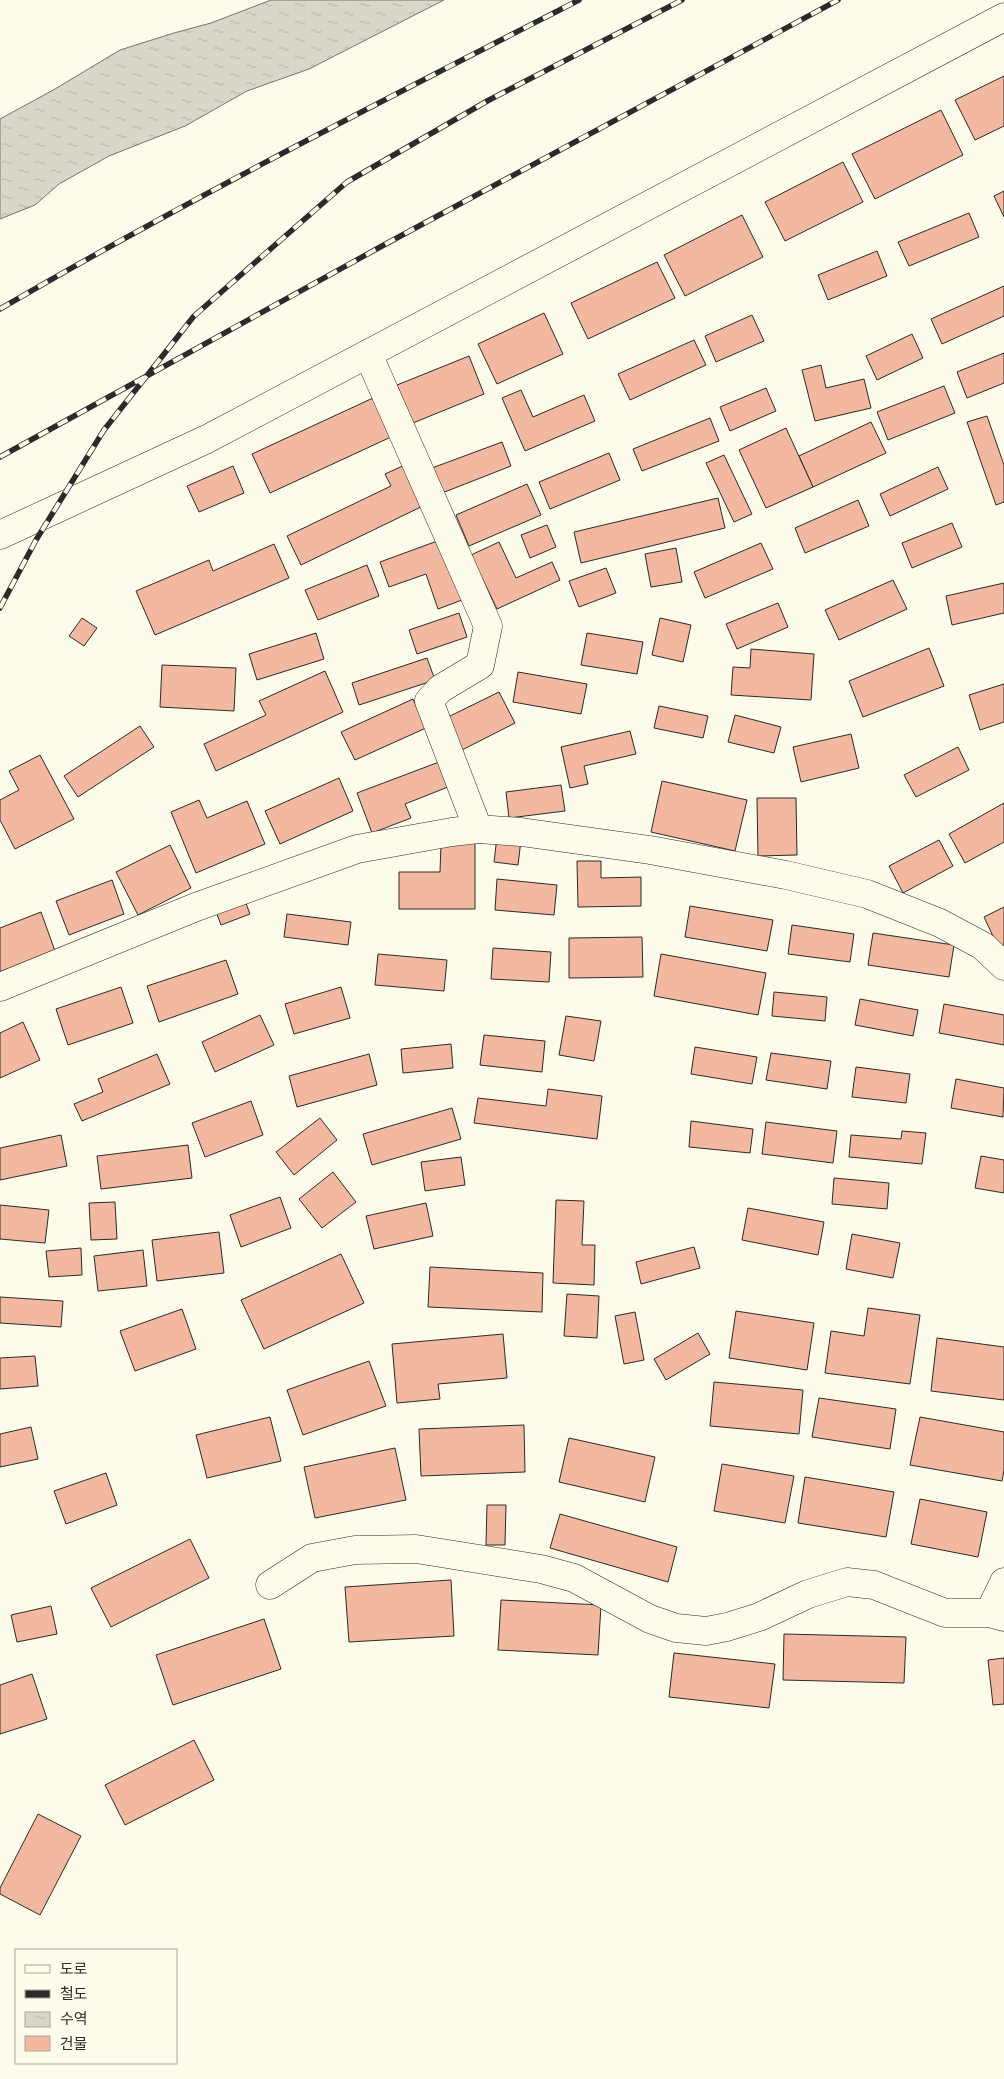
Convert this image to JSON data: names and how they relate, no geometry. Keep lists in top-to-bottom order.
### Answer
{
  "legend": [
    "도로",
    "철도",
    "수역",
    "건물"
  ]
}
